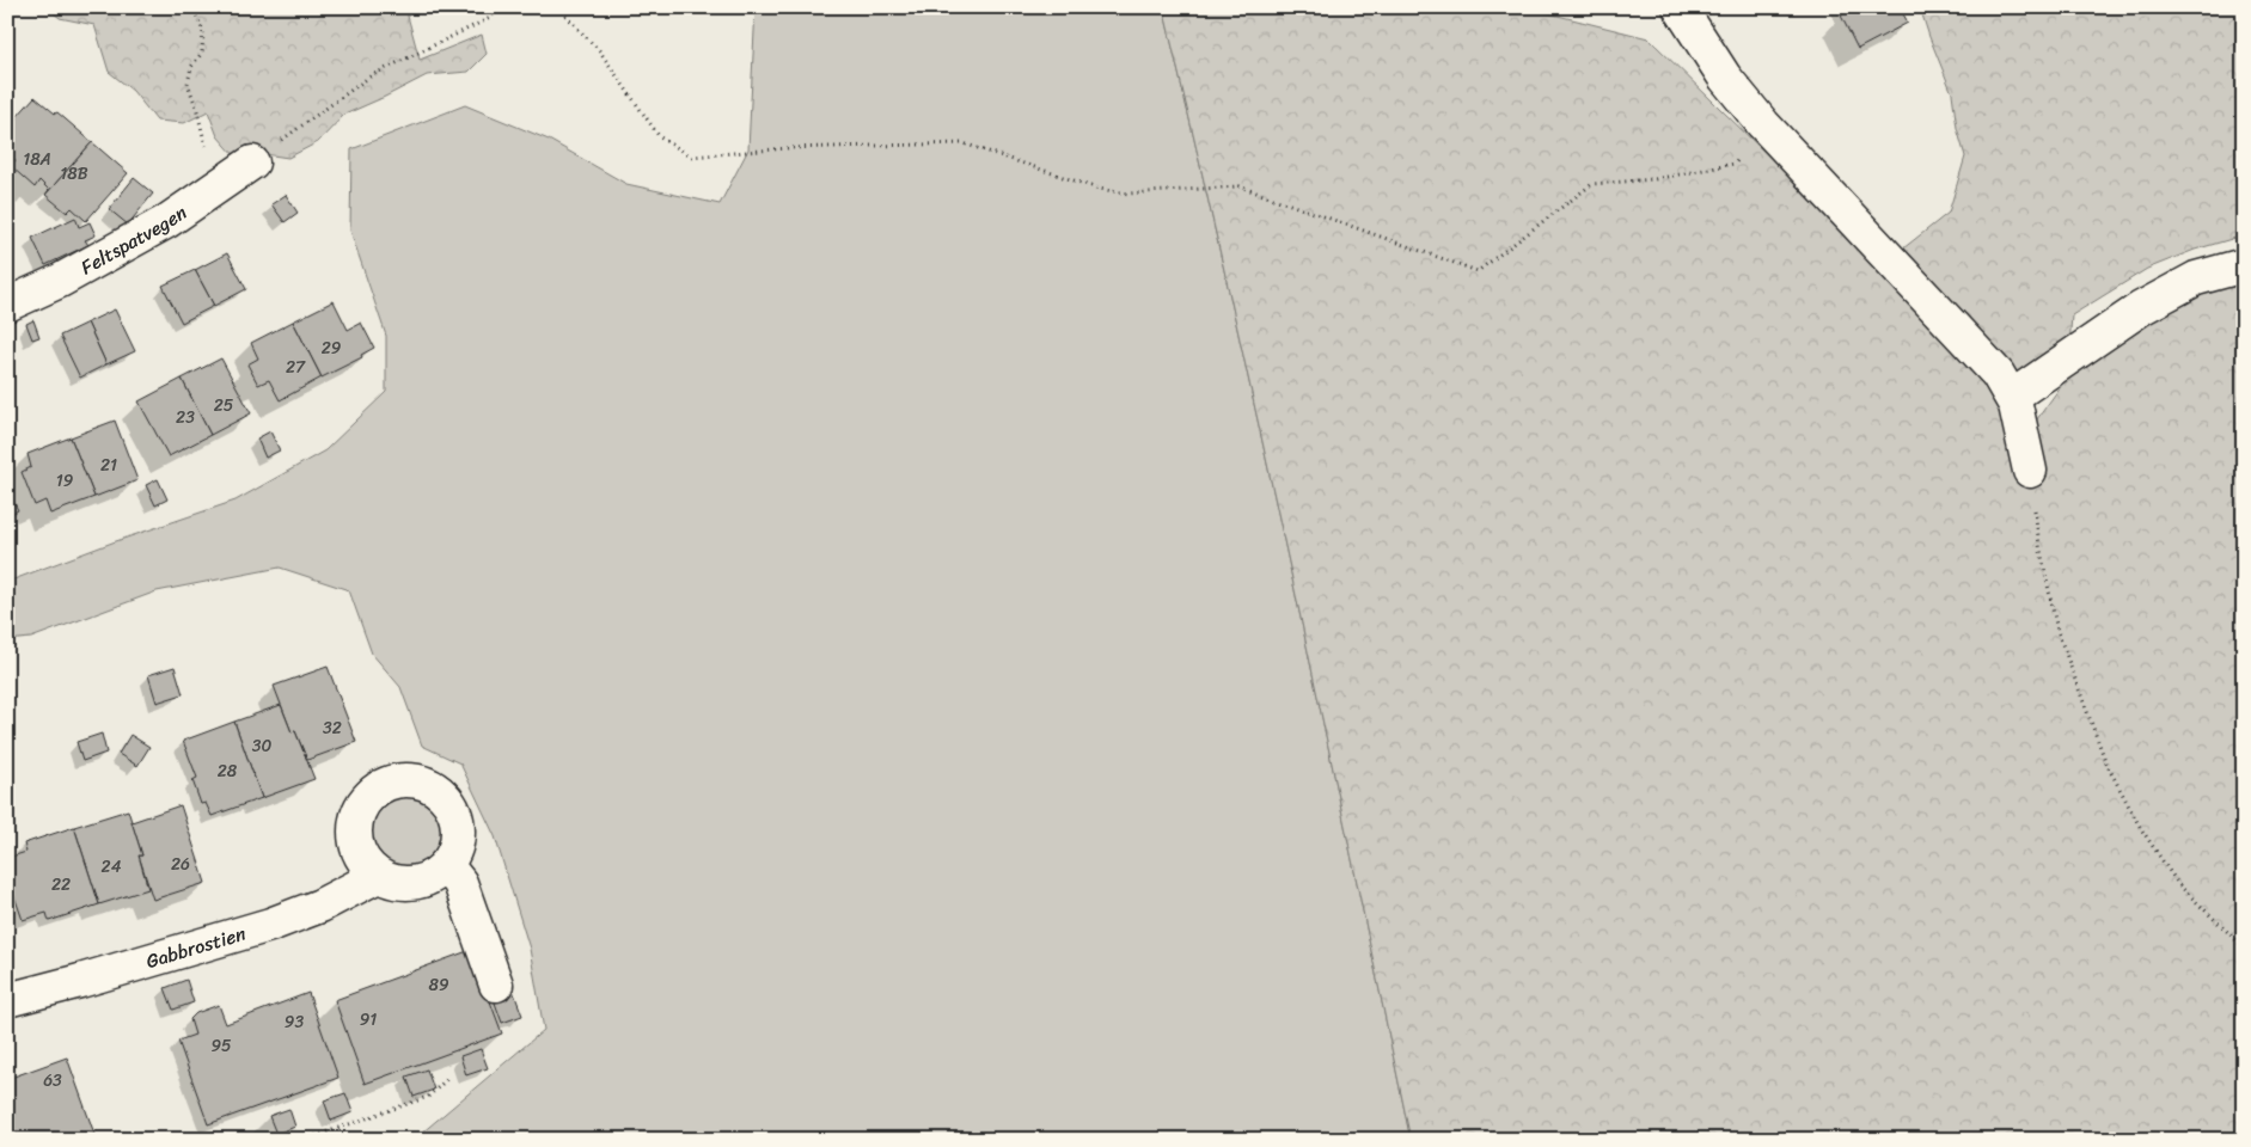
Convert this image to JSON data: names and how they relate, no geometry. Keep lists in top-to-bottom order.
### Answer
{
  "streets": {
    "street": ["Feltspatvegen", "Gabbrostien"]
  },
  "house_numbers": [
    "18A",
    "18B",
    "29",
    "27",
    "25",
    "23",
    "21",
    "19",
    "32",
    "30",
    "28",
    "26",
    "24",
    "22",
    "89",
    "91",
    "93",
    "95",
    "63"
  ]
}
